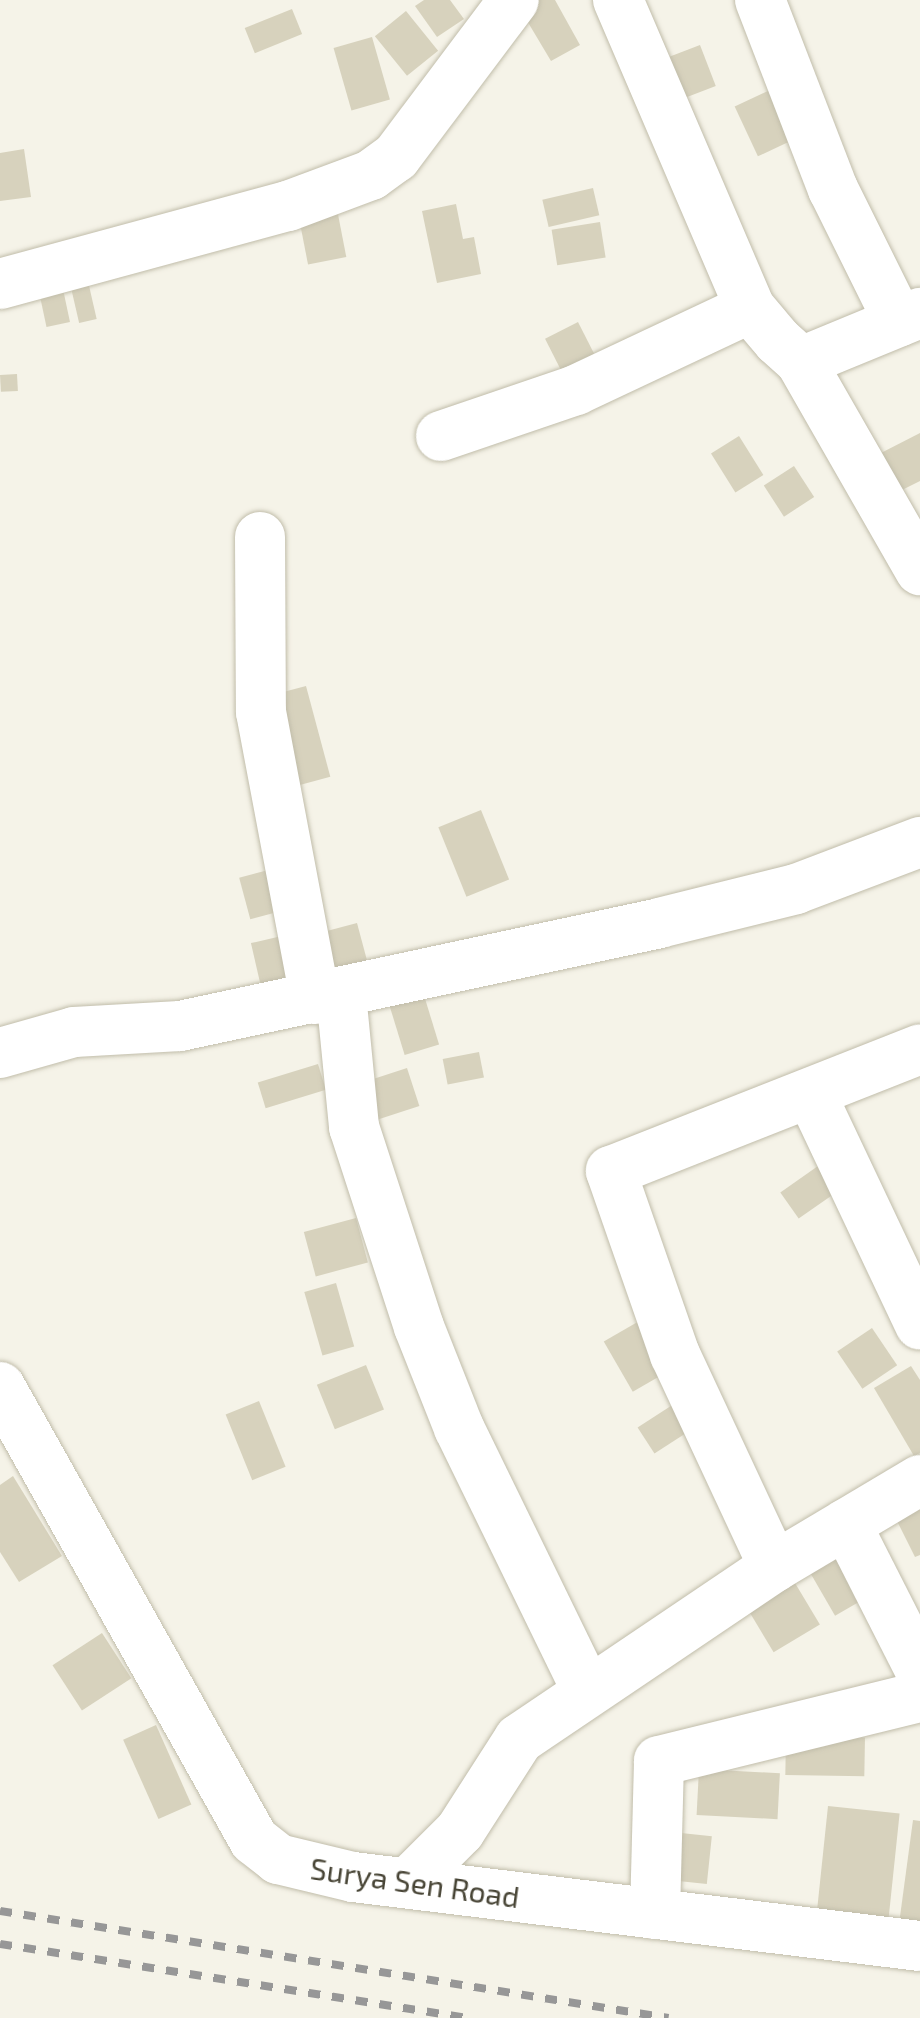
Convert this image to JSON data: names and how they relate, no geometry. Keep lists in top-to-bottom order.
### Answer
{
  "streets": {
    "street": ["Surya Sen Road"]
  }
}
